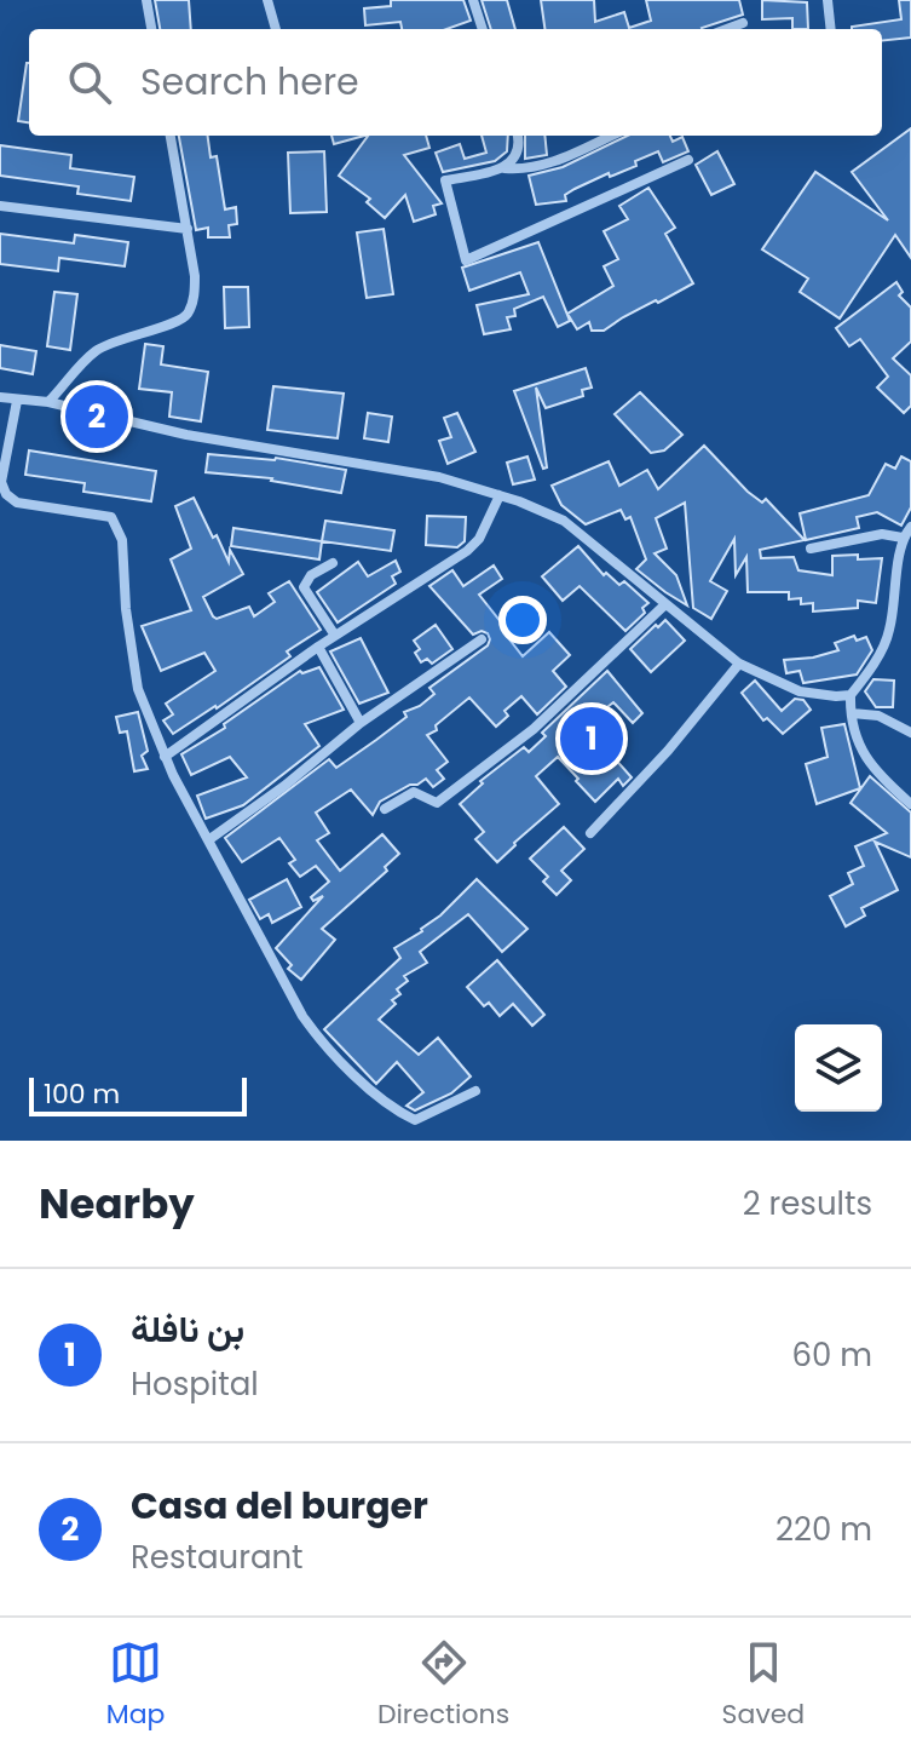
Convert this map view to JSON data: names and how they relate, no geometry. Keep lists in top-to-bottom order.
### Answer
{
  "scale_bar": "100 m",
  "page": {
    "search": "Search here",
    "pins": ["2", "1"],
    "scale": "100 m",
    "heading": ["Nearby", "2 results"],
    "list": [
      {
        "mark": "1",
        "name": "بن نافلة",
        "note": "Hospital",
        "value": "60 m"
      },
      {
        "mark": "2",
        "name": "Casa del burger",
        "note": "Restaurant",
        "value": "220 m"
      }
    ],
    "nav": ["Map", "Directions", "Saved"]
  }
}
